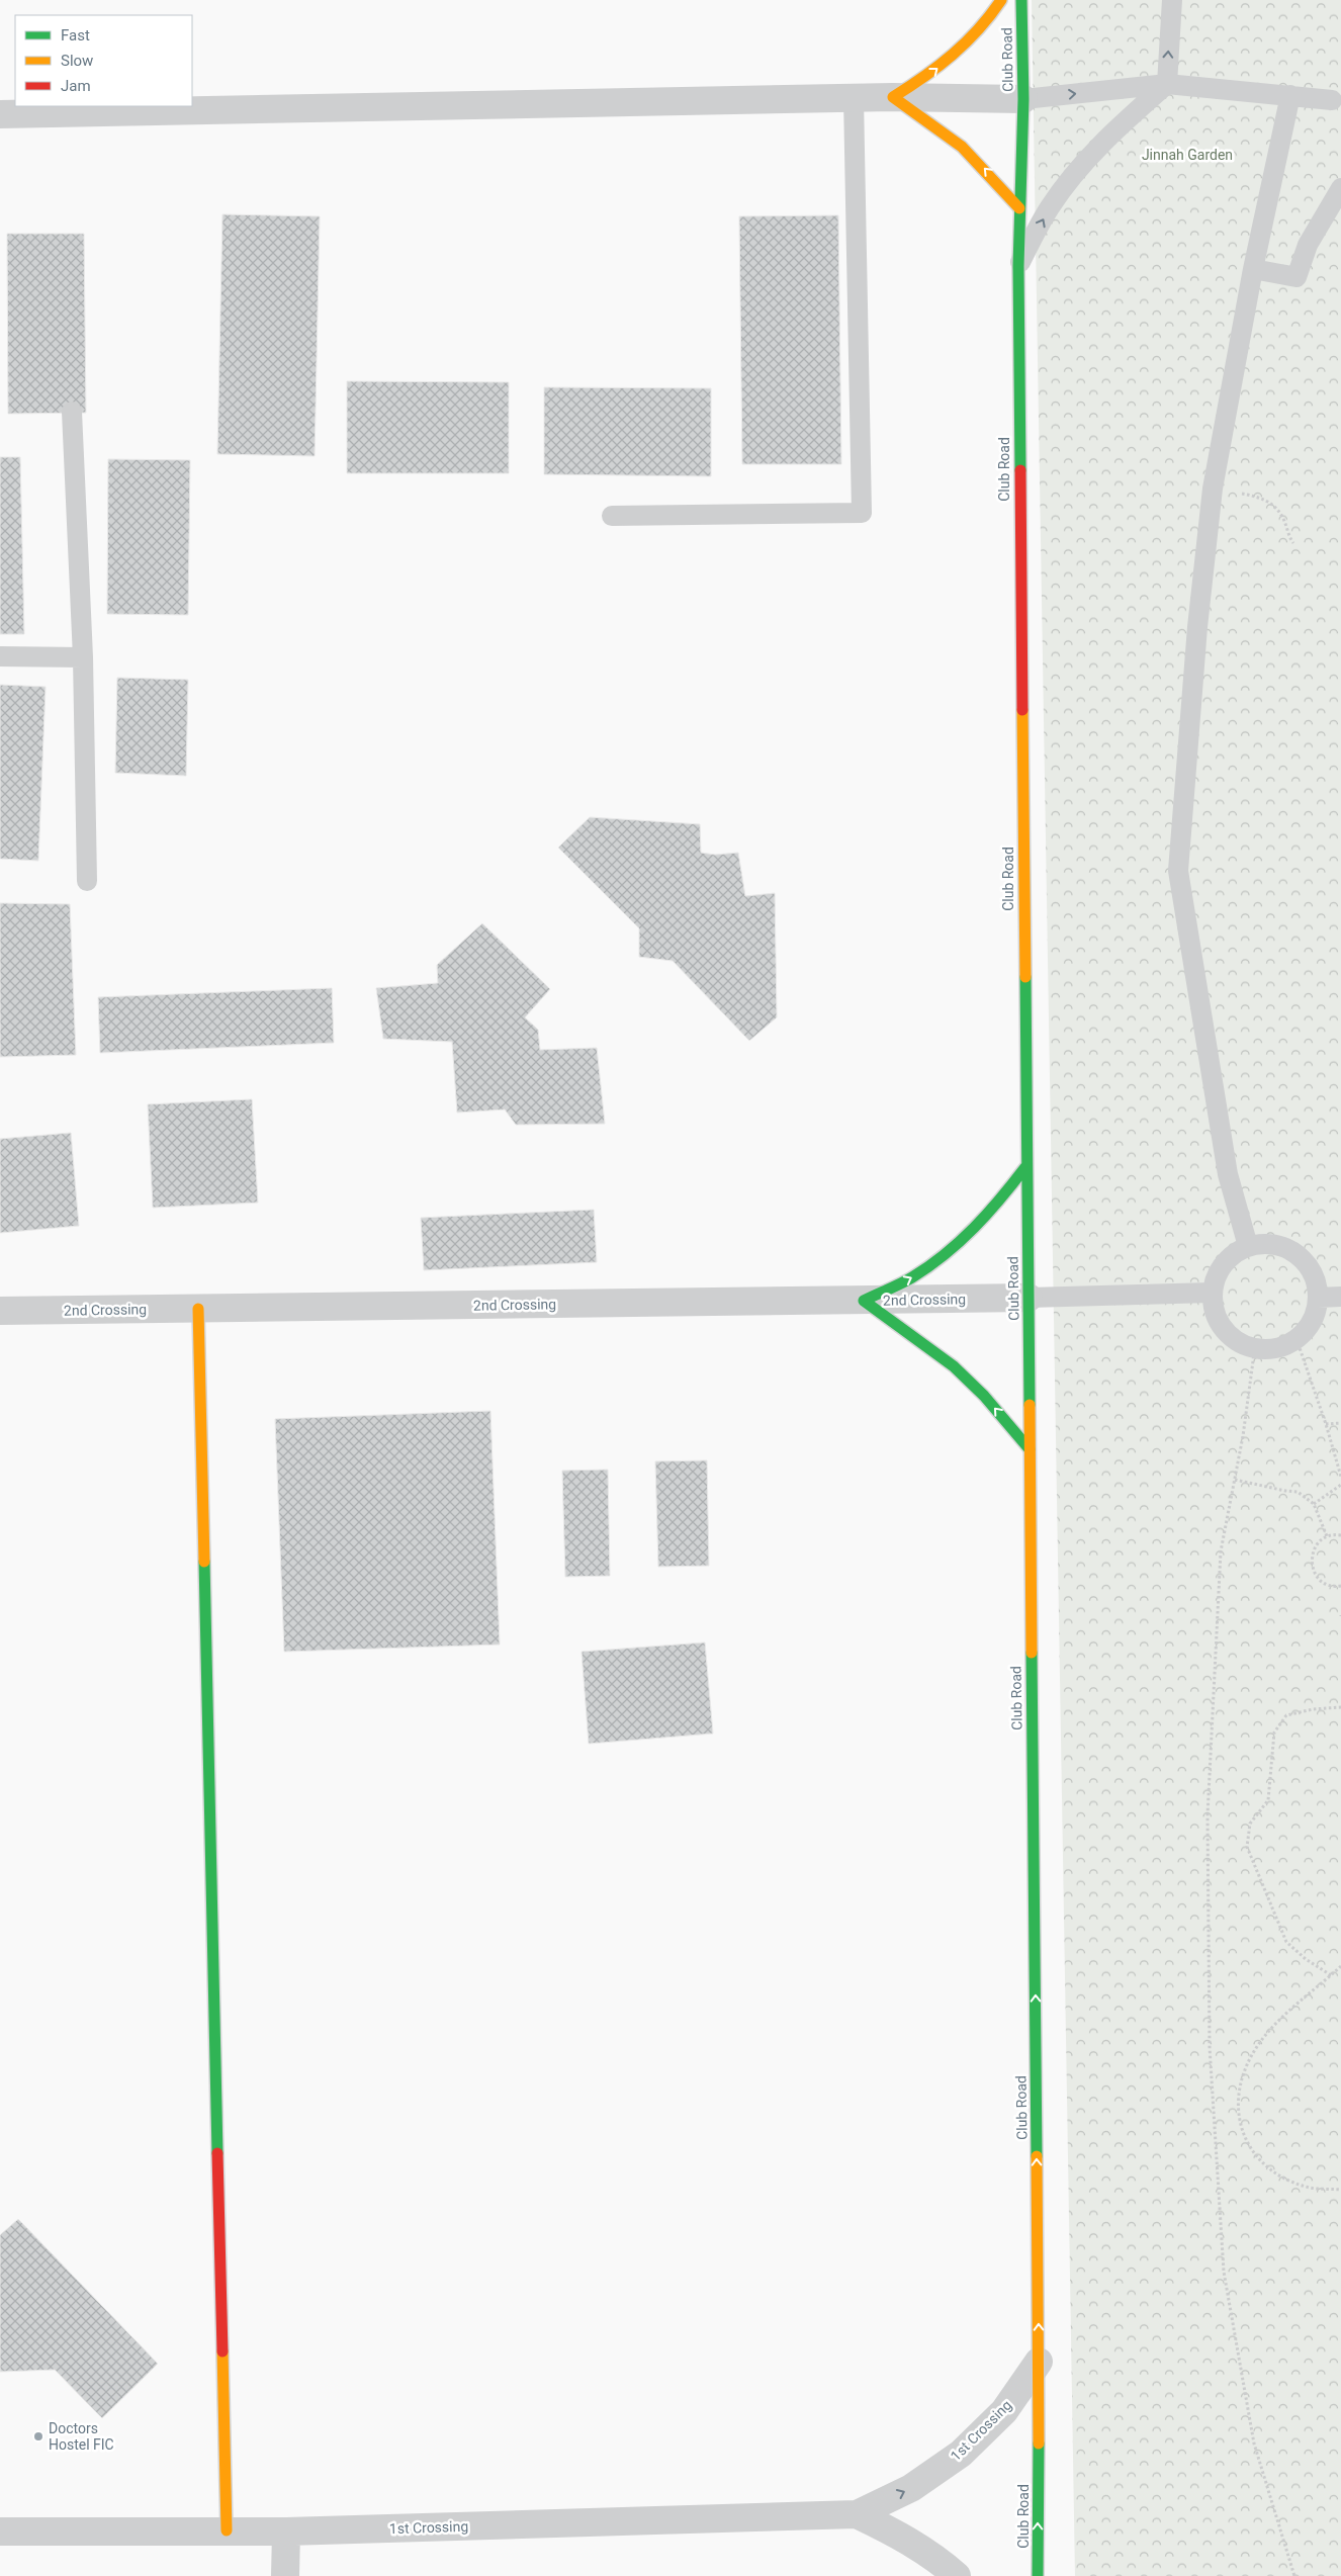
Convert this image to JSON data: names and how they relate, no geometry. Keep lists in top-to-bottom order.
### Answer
{
  "streets": {
    "main road": ["Club Road"],
    "street": ["2nd Crossing", "1st Crossing"]
  },
  "crossings": [
    ["Club Road", "2nd Crossing"],
    ["Club Road", "1st Crossing"]
  ],
  "one_way": ["Club Road"],
  "parks": ["Jinnah Garden"],
  "places": ["Doctors Hostel FIC"],
  "legend": ["Fast", "Slow", "Jam"]
}
